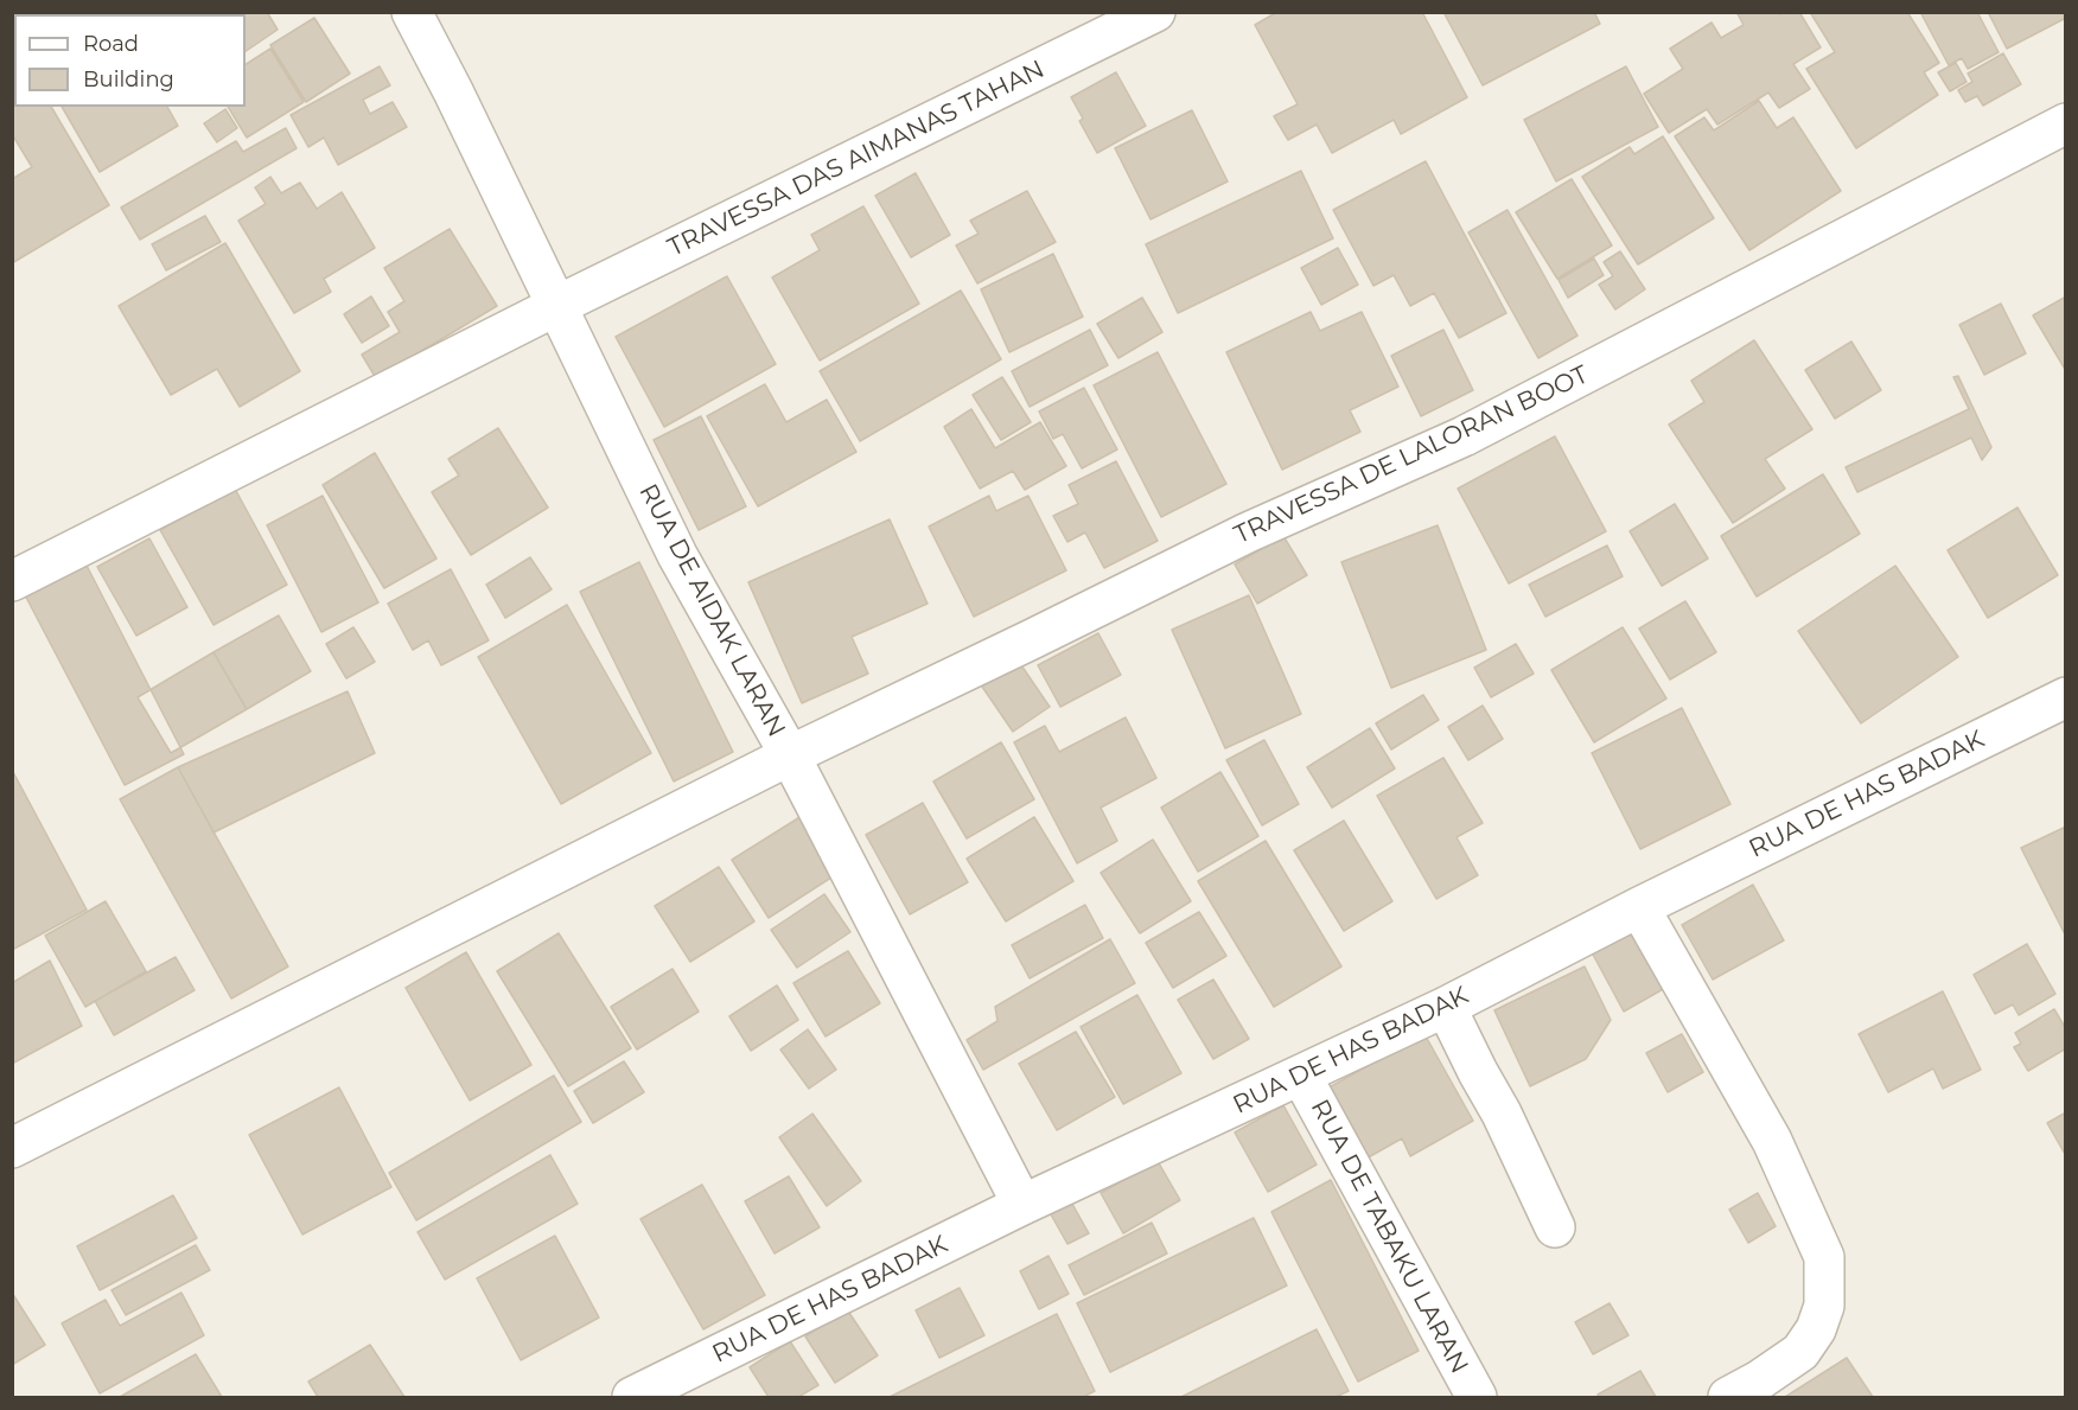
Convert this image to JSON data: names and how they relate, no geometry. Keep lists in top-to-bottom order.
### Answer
{
  "streets": {
    "street": [
      "TRAVESSA DAS AIMANAS TAHAN",
      "TRAVESSA DE LALORAN BOOT",
      "RUA DE AIDAK LARAN",
      "RUA DE HAS BADAK",
      "RUA DE TABAKU LARAN"
    ]
  },
  "crossings": [
    ["TRAVESSA DAS AIMANAS TAHAN", "RUA DE AIDAK LARAN"],
    ["TRAVESSA DE LALORAN BOOT", "RUA DE AIDAK LARAN"],
    ["RUA DE AIDAK LARAN", "RUA DE HAS BADAK"],
    ["RUA DE HAS BADAK", "RUA DE TABAKU LARAN"]
  ],
  "legend": ["Road", "Building"]
}
